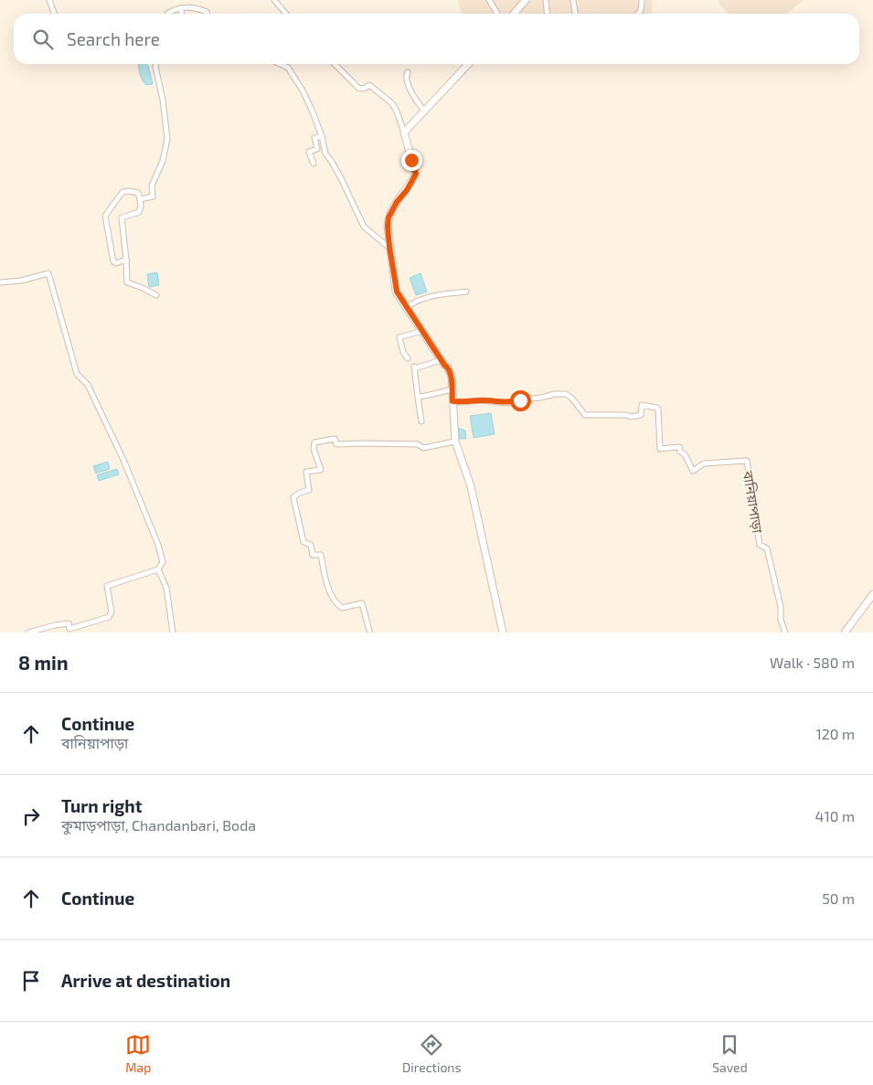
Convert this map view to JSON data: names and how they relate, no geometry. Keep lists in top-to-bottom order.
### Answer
{
  "streets": {
    "street": ["বানিয়াপাড়া"]
  },
  "page": {
    "search": "Search here",
    "heading": ["8 min", "Walk · 580 m"],
    "list": [
      ["Continue", "বানিয়াপাড়া", "120 m"],
      ["Turn right", "কুমাড়পাড়া, Chandanbari, Boda", "410 m"],
      ["Continue", "50 m"],
      "Arrive at destination"
    ],
    "nav": ["Map", "Directions", "Saved"]
  }
}
